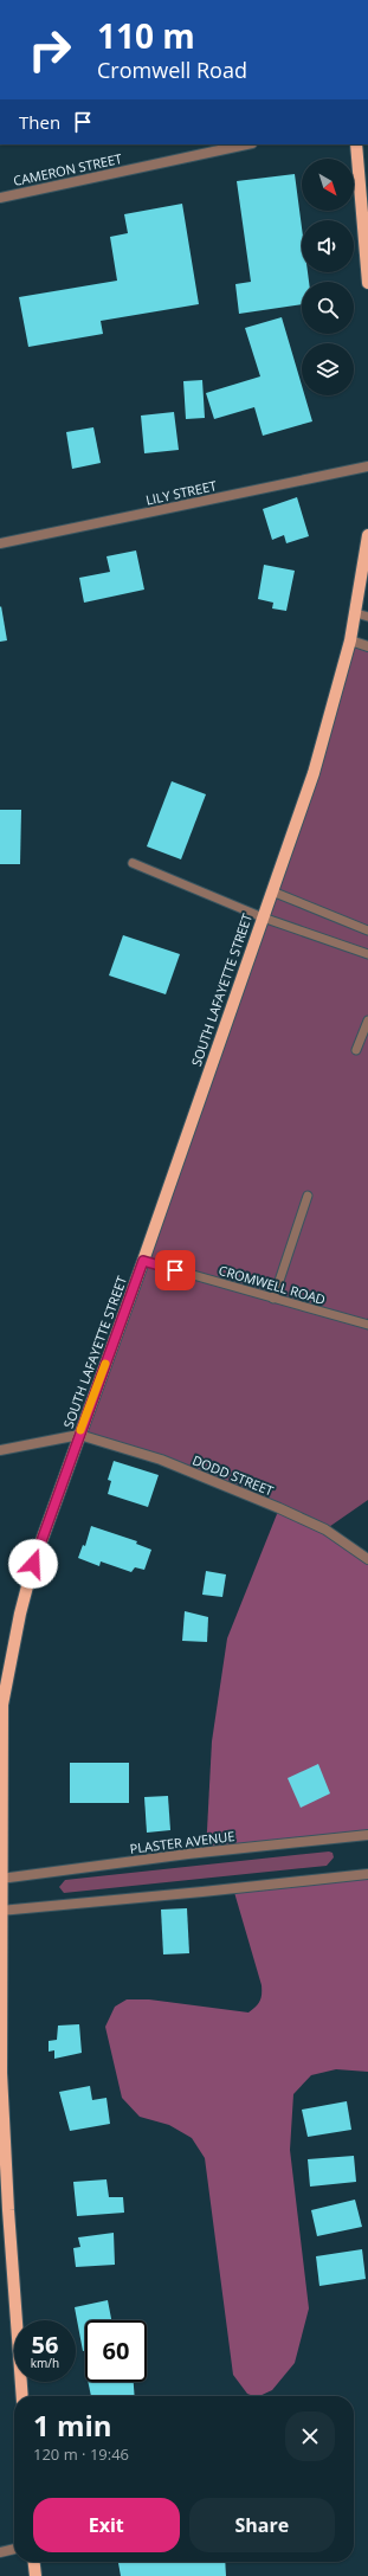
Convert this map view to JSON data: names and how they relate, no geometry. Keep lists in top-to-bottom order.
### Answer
{
  "streets": {
    "main road": ["SOUTH LAFAYETTE STREET"],
    "street": [
      "CAMERON STREET",
      "LILY STREET",
      "DODD STREET",
      "PLASTER AVENUE"
    ],
    "lane": ["CROMWELL ROAD"]
  },
  "crossings": [
    ["SOUTH LAFAYETTE STREET", "CROMWELL ROAD"],
    ["SOUTH LAFAYETTE STREET", "DODD STREET"],
    ["SOUTH LAFAYETTE STREET", "PLASTER AVENUE"]
  ],
  "north": "bottom right",
  "page": {
    "turn": ["110 m", "Cromwell Road"],
    "then": "Then",
    "speed": "56 km/h",
    "limit": "60",
    "heading": ["1 min", "120 m · 19:46"],
    "buttons": ["Exit", "Share"]
  }
}
